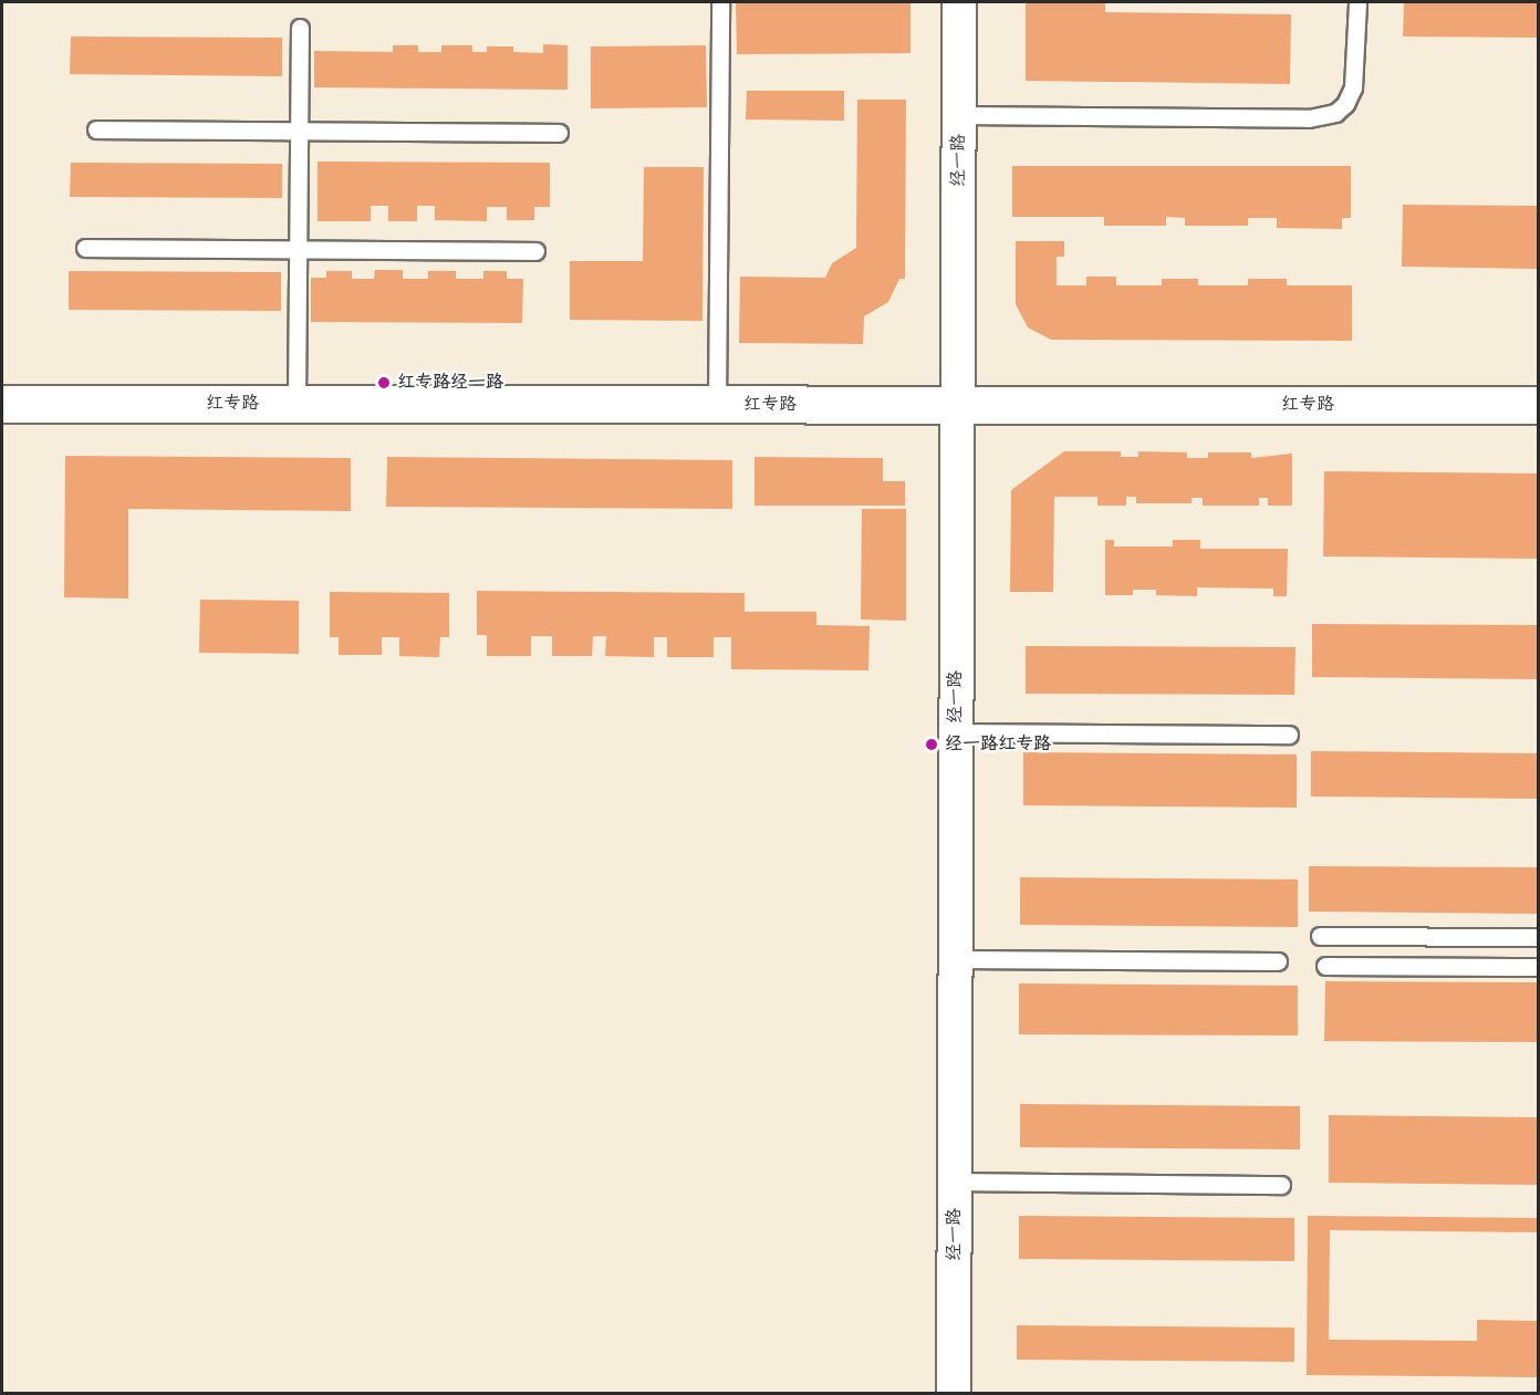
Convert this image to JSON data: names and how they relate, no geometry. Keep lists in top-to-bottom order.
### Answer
{
  "streets": {
    "street": ["经一路", "红专路"]
  },
  "crossings": [
    ["经一路", "红专路"]
  ],
  "places": ["红专路经一路", "经一路红专路"]
}
